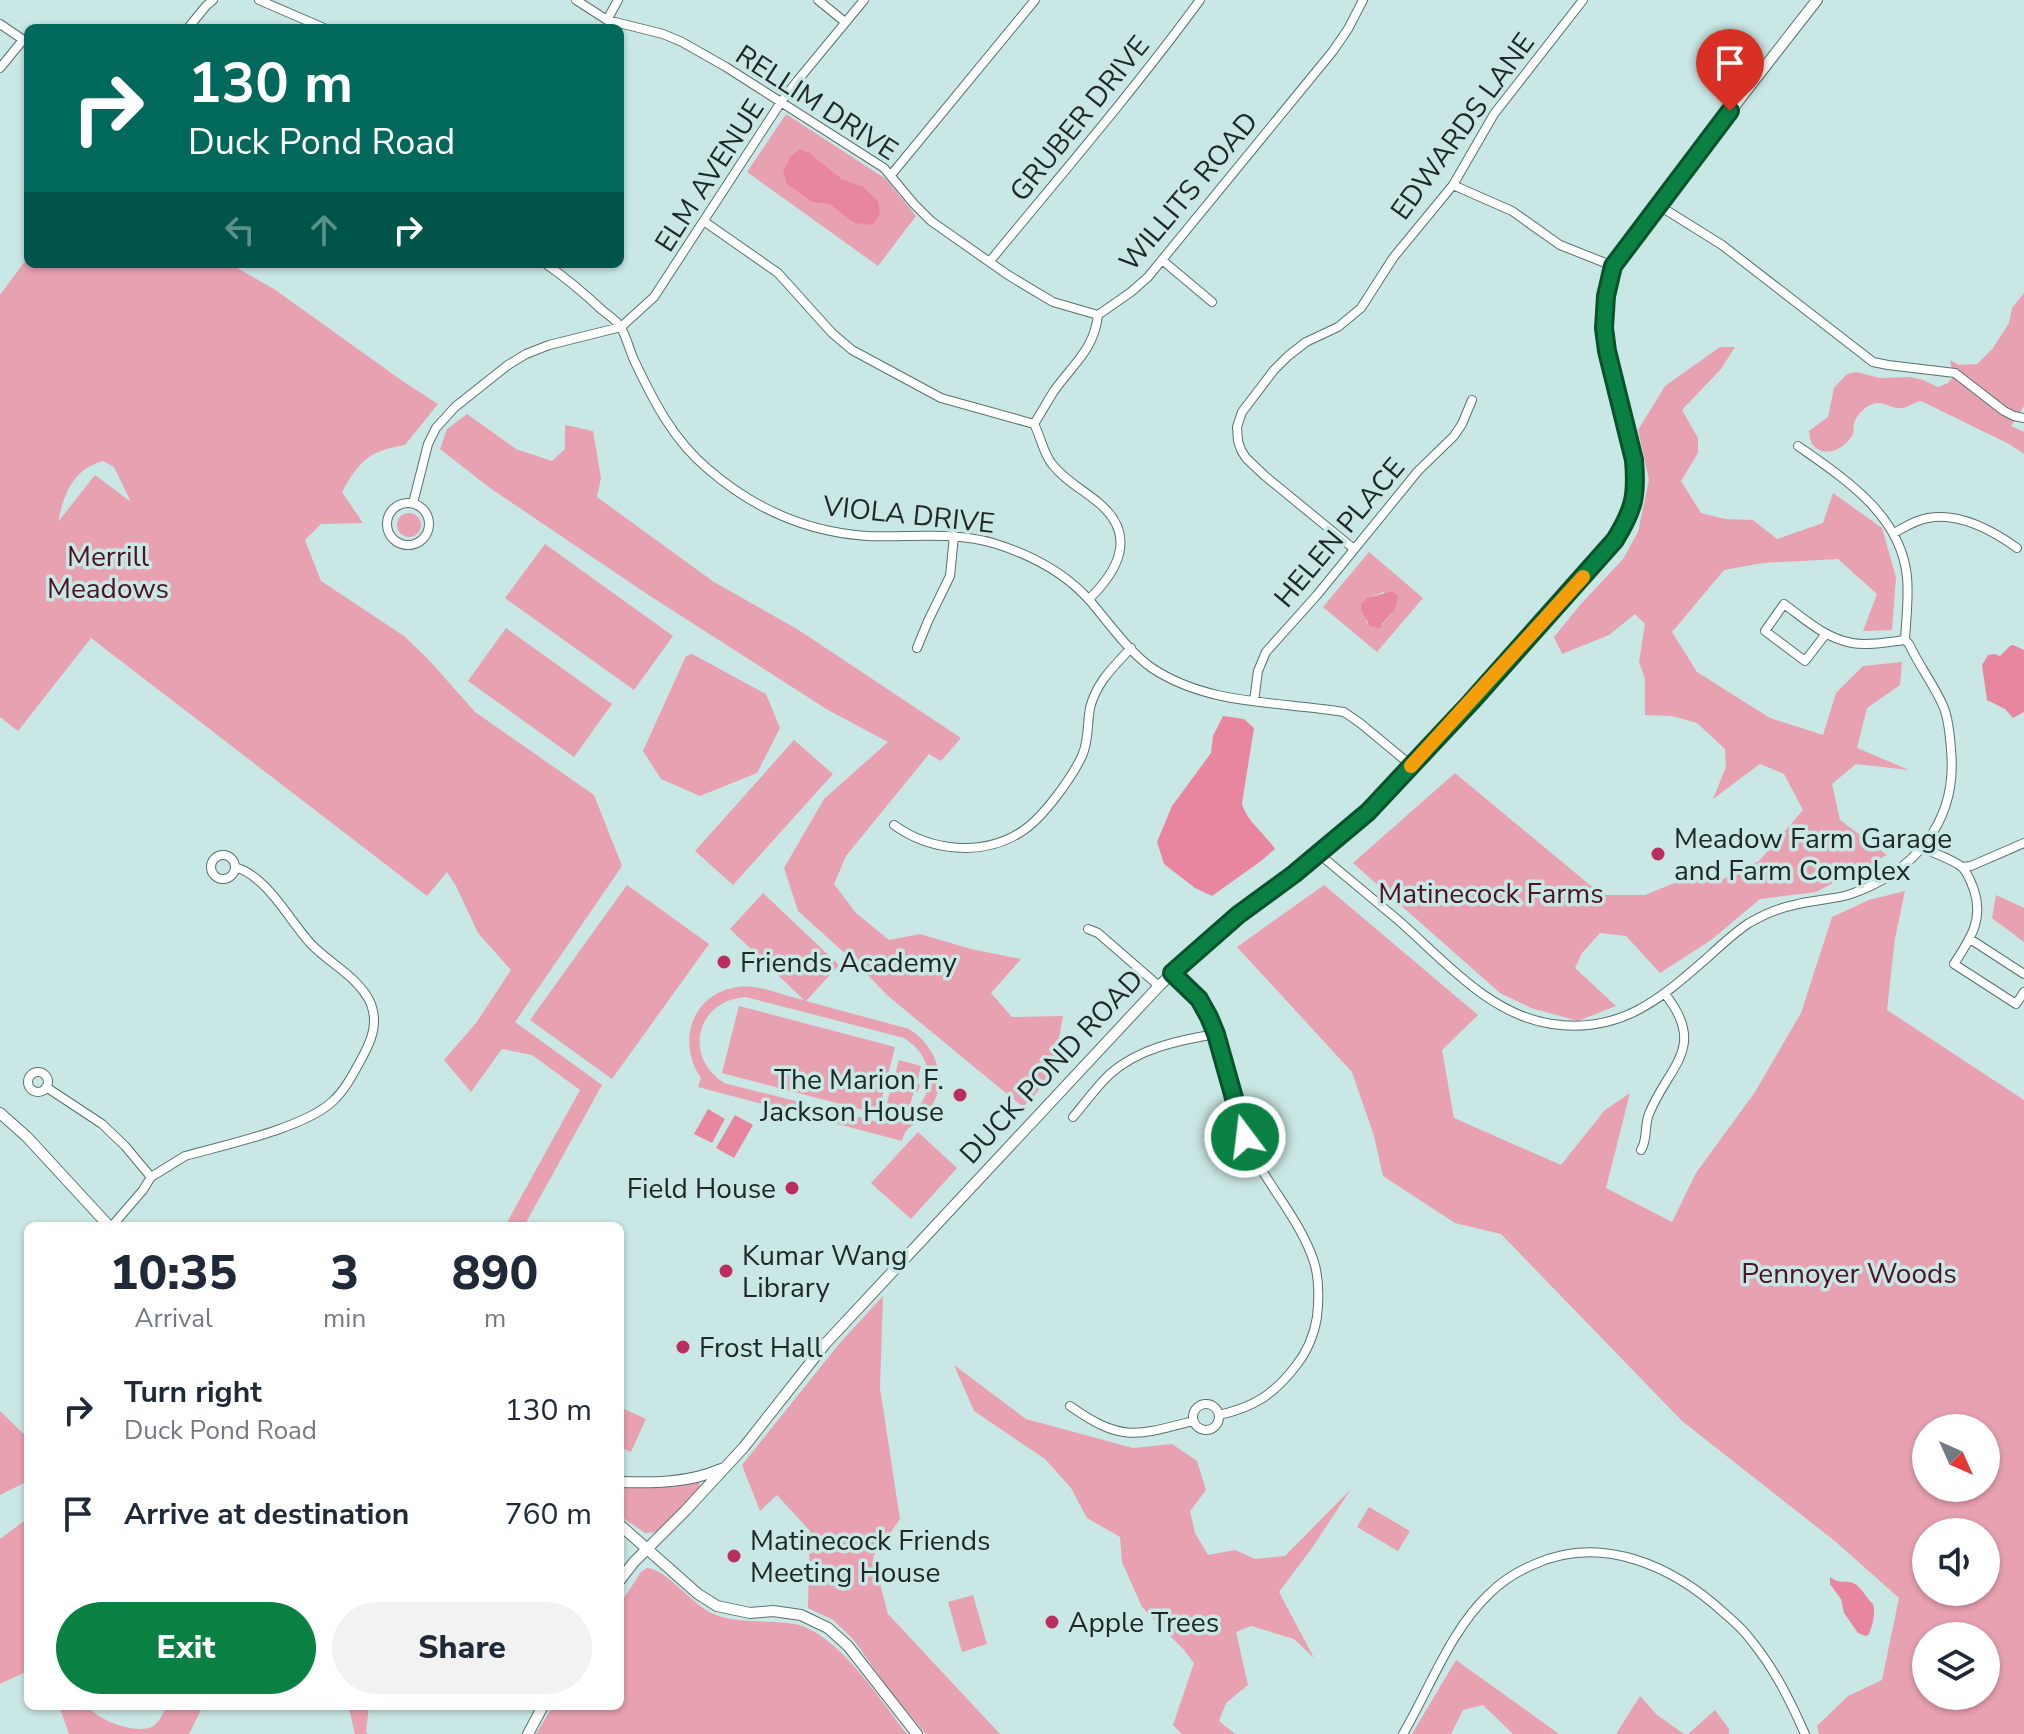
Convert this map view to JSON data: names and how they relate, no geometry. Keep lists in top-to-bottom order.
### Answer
{
  "streets": {
    "street": [
      "RELLIM DRIVE",
      "GRUBER DRIVE",
      "EDWARDS LANE",
      "ELM AVENUE",
      "WILLITS ROAD",
      "VIOLA DRIVE",
      "HELEN PLACE",
      "DUCK POND ROAD"
    ]
  },
  "crossings": [
    ["RELLIM DRIVE", "GRUBER DRIVE"],
    ["RELLIM DRIVE", "ELM AVENUE"],
    ["RELLIM DRIVE", "WILLITS ROAD"],
    ["EDWARDS LANE", "HELEN PLACE"],
    ["ELM AVENUE", "VIOLA DRIVE"],
    ["VIOLA DRIVE", "HELEN PLACE"],
    ["VIOLA DRIVE", "DUCK POND ROAD"]
  ],
  "parks": ["Merrill Meadows", "Matinecock Farms", "Pennoyer Woods"],
  "places": [
    "Meadow Farm Garage and Farm Complex",
    "Friends Academy",
    "The Marion F. Jackson House",
    "Field House",
    "Kumar Wang Library",
    "Frost Hall",
    "Matinecock Friends Meeting House",
    "Apple Trees"
  ],
  "north": "bottom right",
  "page": {
    "turn": ["130 m", "Duck Pond Road"],
    "eta": [
      "10:35",
      "Arrival",
      "3",
      "min",
      "890",
      "m"
    ],
    "list": [
      {
        "name": "Turn right",
        "note": "Duck Pond Road",
        "value": "130 m"
      },
      {
        "name": "Arrive at destination",
        "value": "760 m"
      }
    ],
    "buttons": ["Exit", "Share"]
  }
}
